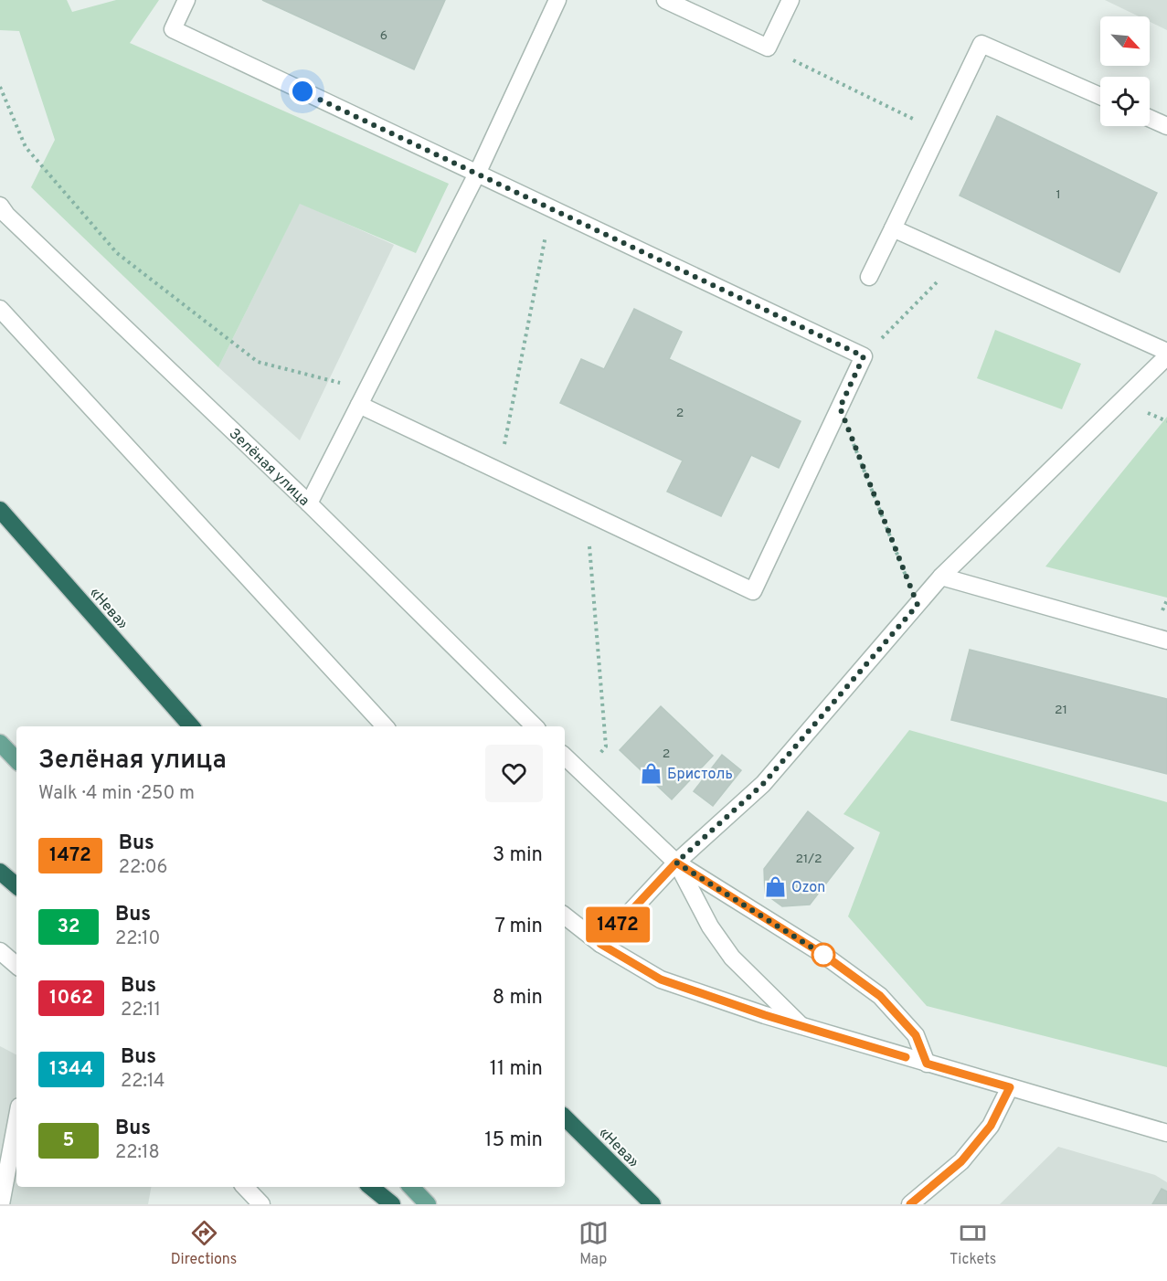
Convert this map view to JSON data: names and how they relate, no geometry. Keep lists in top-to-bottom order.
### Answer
{
  "streets": {
    "highway": ["«Нева»"],
    "street": ["Зелёная улица"]
  },
  "places": {
    "shop": ["Бристоль", "Ozon"]
  },
  "lines": ["bus line 1472"],
  "house_numbers": [
    "6",
    "1",
    "2",
    "21",
    "2",
    "21/2"
  ],
  "north": "bottom right",
  "page": {
    "on_map": "1472",
    "heading": ["Зелёная улица", "Walk · 4 min · 250 m"],
    "list": [
      {
        "mark": "1472",
        "name": "Bus",
        "note": "22:06",
        "value": "3 min"
      },
      {
        "mark": "32",
        "name": "Bus",
        "note": "22:10",
        "value": "7 min"
      },
      {
        "mark": "1062",
        "name": "Bus",
        "note": "22:11",
        "value": "8 min"
      },
      {
        "mark": "1344",
        "name": "Bus",
        "note": "22:14",
        "value": "11 min"
      },
      {
        "mark": "5",
        "name": "Bus",
        "note": "22:18",
        "value": "15 min"
      }
    ],
    "tabs": ["Directions", "Map", "Tickets"]
  }
}
